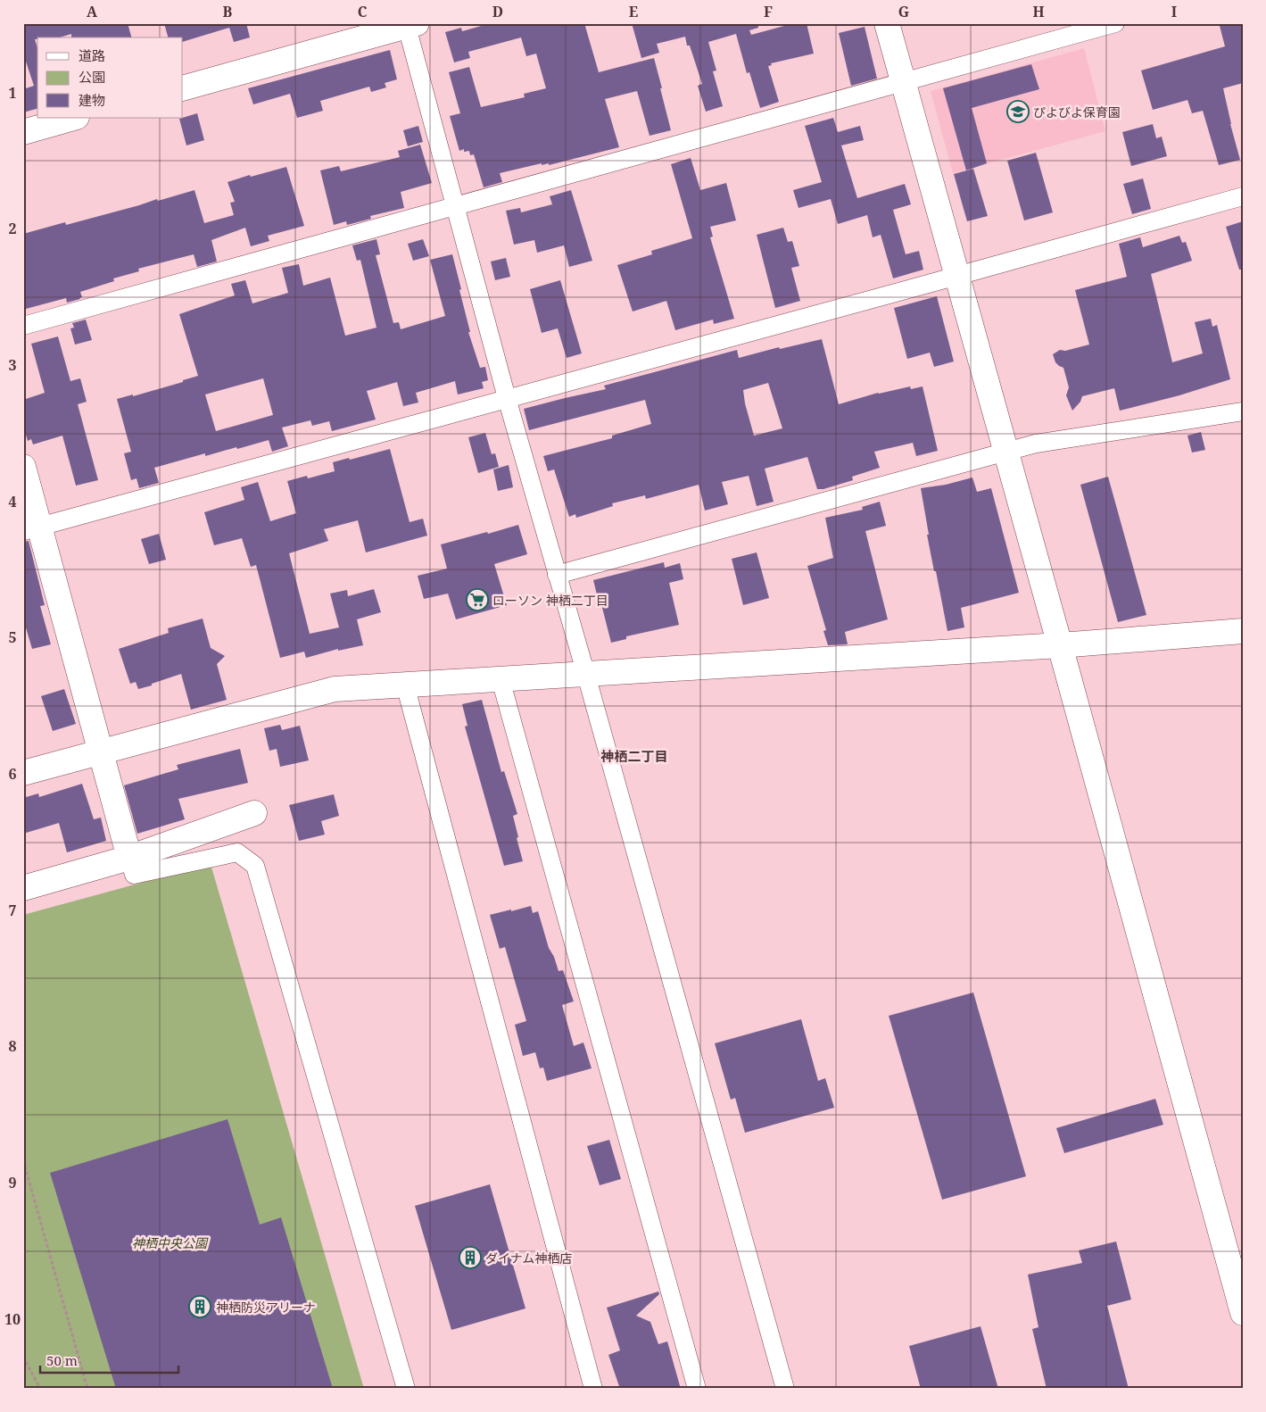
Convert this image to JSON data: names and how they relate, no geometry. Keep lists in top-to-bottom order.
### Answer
{
  "districts": ["神栖二丁目"],
  "parks": ["神栖中央公園"],
  "places": {
    "school or university": ["ぴよびよ保育園"],
    "supermarket": ["ローソン 神栖二丁目"],
    "building": ["ダイナム神栖店", "神栖防災アリーナ"]
  },
  "legend": ["道路", "公園", "建物"],
  "scale_bar": "50 m",
  "grid": {
    "columns": [
      "A",
      "B",
      "C",
      "D",
      "E",
      "F",
      "G",
      "H",
      "I"
    ],
    "rows": [
      "1",
      "2",
      "3",
      "4",
      "5",
      "6",
      "7",
      "8",
      "9",
      "10"
    ]
  }
}
